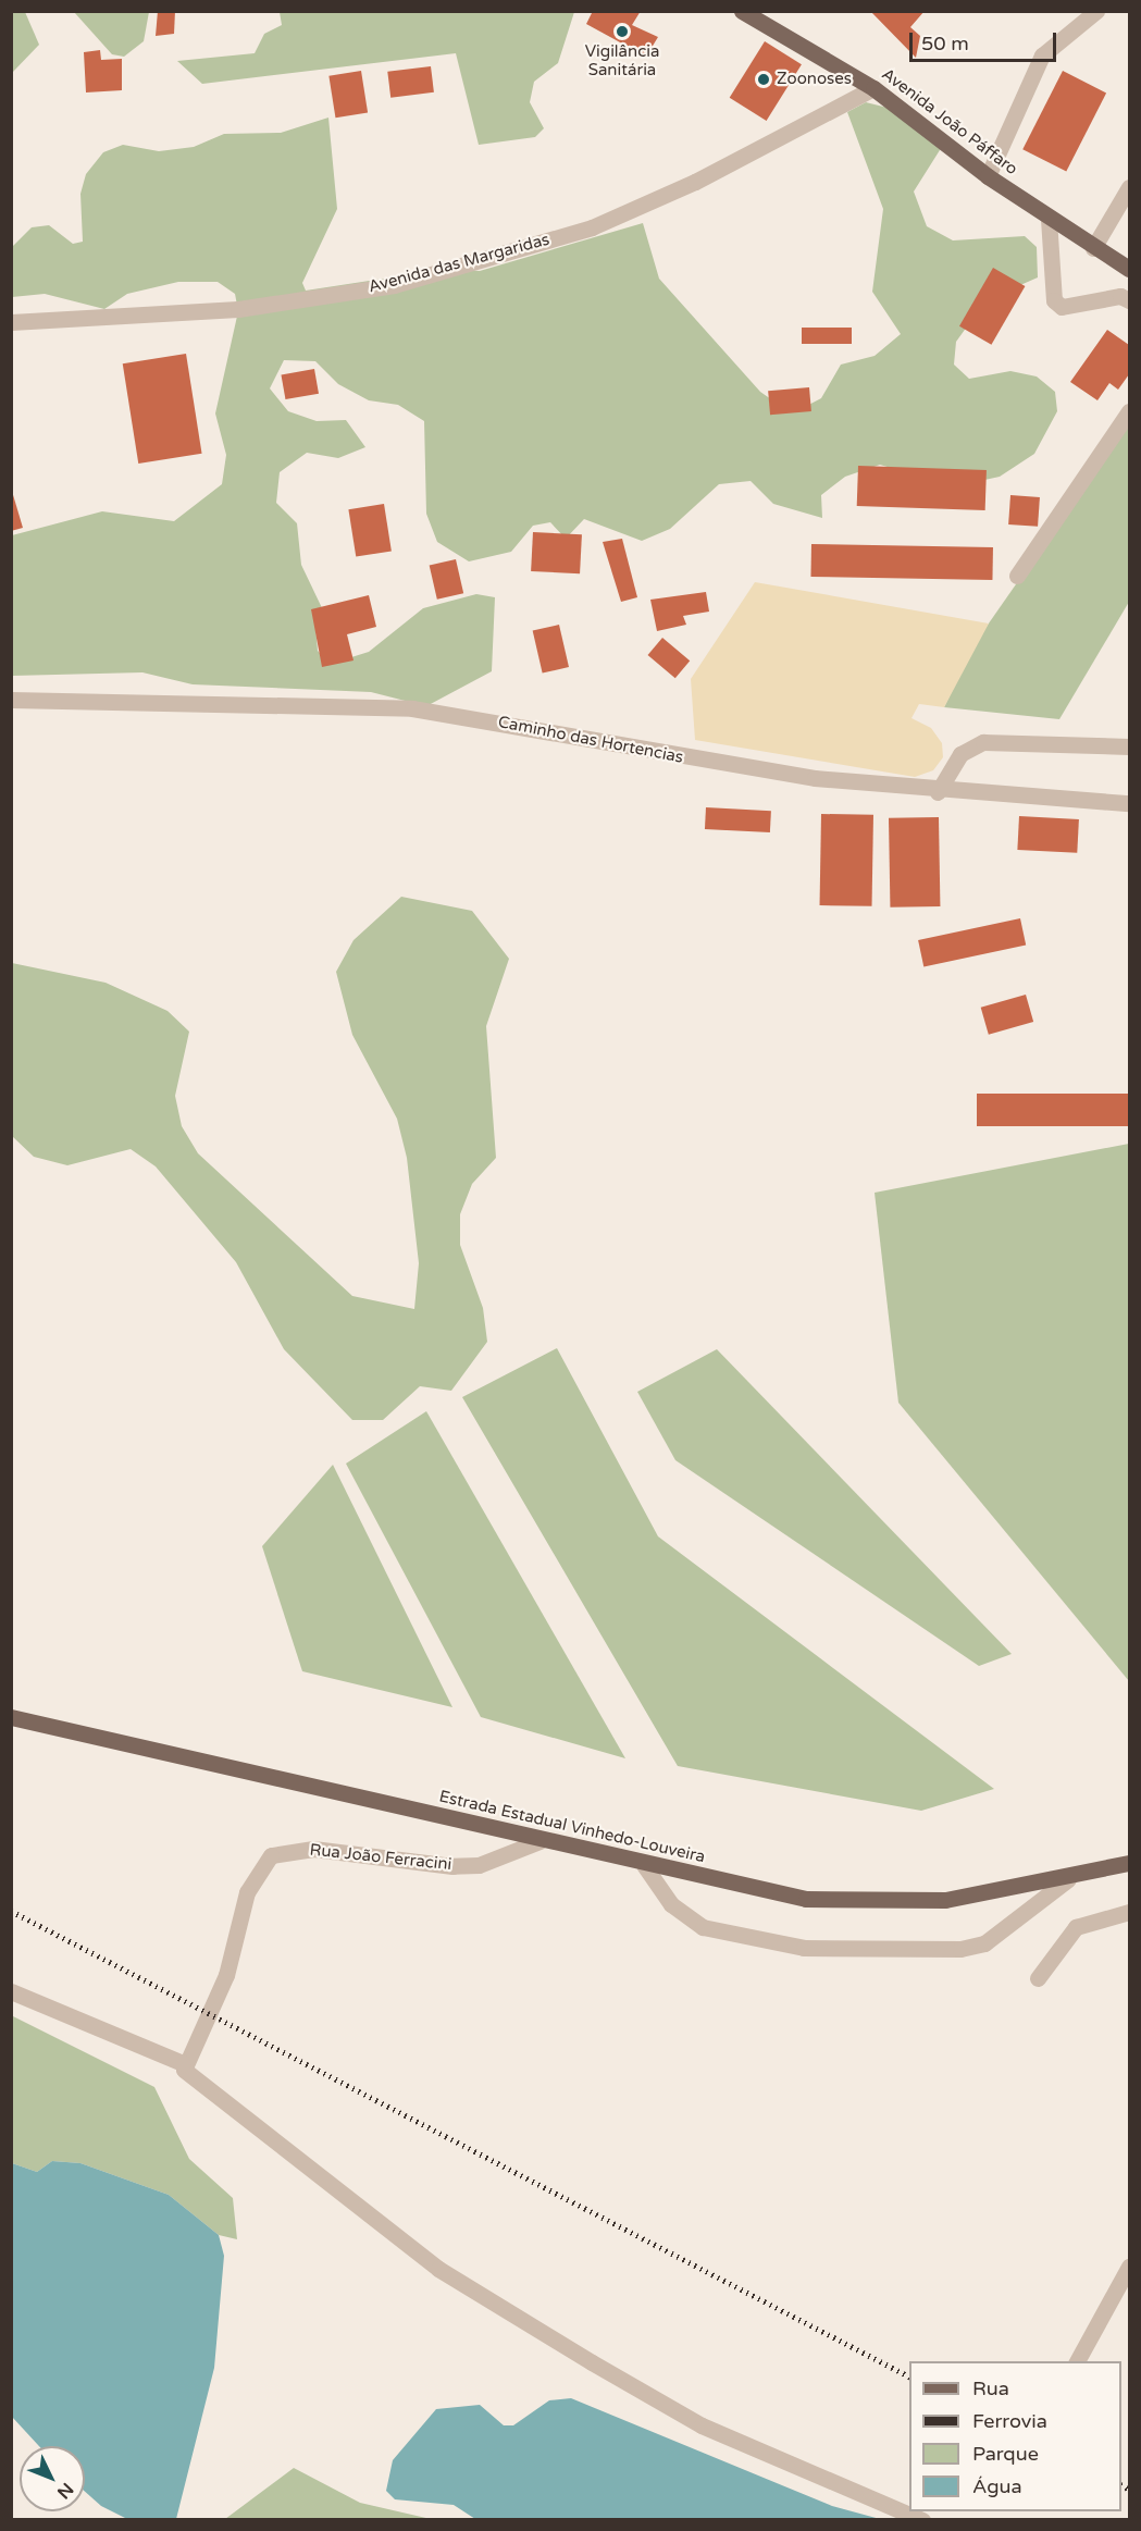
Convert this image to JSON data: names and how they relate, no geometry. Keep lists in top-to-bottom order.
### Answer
{
  "streets": {
    "main road": ["Avenida João Páffaro", "Estrada Estadual Vinhedo-Louveira"],
    "street": ["Avenida das Margaridas", "Caminho das Hortencias", "Rua João Ferracini"]
  },
  "crossings": [
    ["Avenida João Páffaro", "Avenida das Margaridas"],
    ["Estrada Estadual Vinhedo-Louveira", "Rua João Ferracini"]
  ],
  "places": ["Vigilância Sanitária", "Zoonoses"],
  "legend": [
    "Rua",
    "Ferrovia",
    "Parque",
    "Água"
  ],
  "scale_bar": "50 m",
  "north": "bottom right"
}
